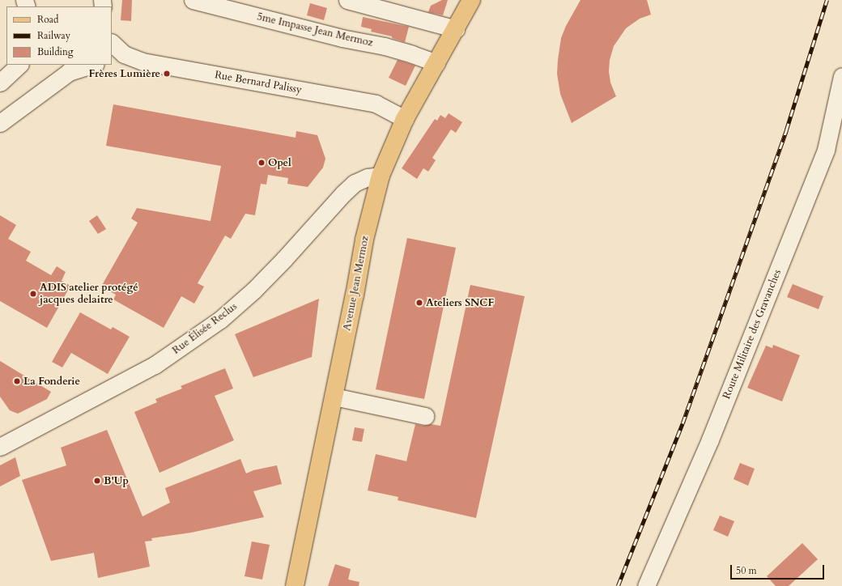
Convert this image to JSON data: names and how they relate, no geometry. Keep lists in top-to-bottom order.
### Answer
{
  "streets": {
    "main road": ["Avenue Jean Mermoz"],
    "street": [
      "5me Impasse Jean Mermoz",
      "Rue Bernard Palissy",
      "Rue Élisée Reclus",
      "Route Militaire des Gravanches"
    ]
  },
  "crossings": [
    ["5me Impasse Jean Mermoz", "Avenue Jean Mermoz"],
    ["Rue Bernard Palissy", "Avenue Jean Mermoz"],
    ["Avenue Jean Mermoz", "Rue Élisée Reclus"]
  ],
  "places": [
    "Frères Lumière",
    "Opel",
    "ADIS atelier protégé jacques delaitre",
    "Ateliers SNCF",
    "La Fonderie",
    "B'Up"
  ],
  "legend": ["Road", "Railway", "Building"],
  "scale_bar": "50 m"
}
